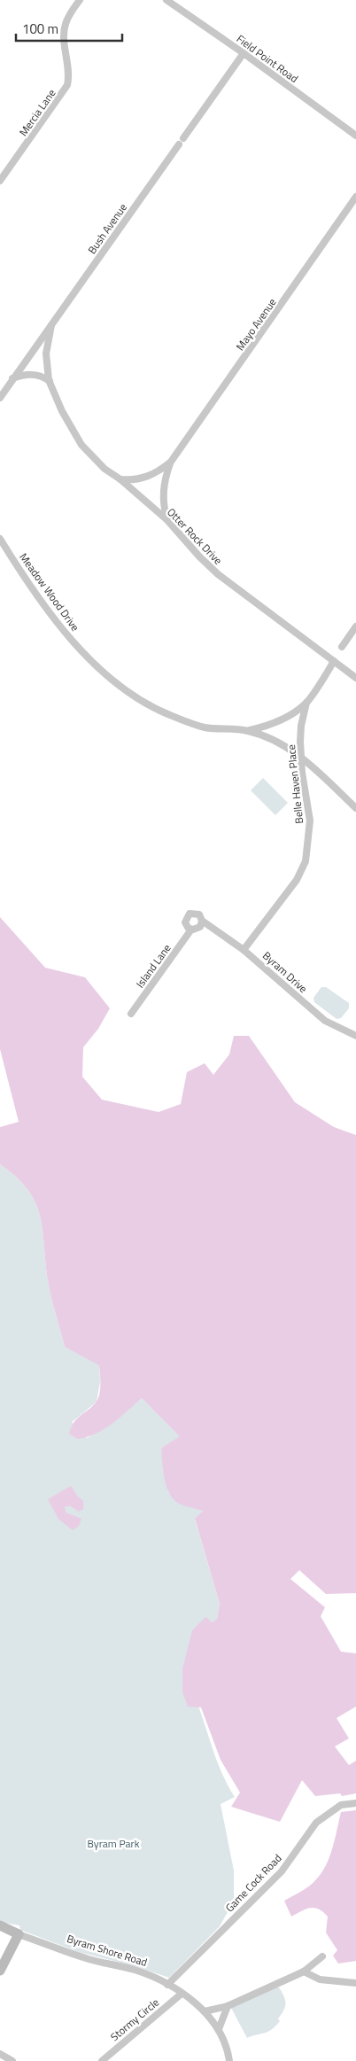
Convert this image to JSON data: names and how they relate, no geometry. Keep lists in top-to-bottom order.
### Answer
{
  "streets": {
    "main road": ["Byram Shore Road"],
    "street": [
      "Field Point Road",
      "Mercia Lane",
      "Bush Avenue",
      "Mayo Avenue",
      "Otter Rock Drive",
      "Meadow Wood Drive",
      "Belle Haven Place",
      "Island Lane",
      "Byram Drive",
      "Game Cock Road",
      "Stormy Circle"
    ]
  },
  "crossings": [
    ["Field Point Road", "Bush Avenue"],
    ["Bush Avenue", "Otter Rock Drive"],
    ["Mayo Avenue", "Otter Rock Drive"],
    ["Meadow Wood Drive", "Belle Haven Place"],
    ["Belle Haven Place", "Byram Drive"],
    ["Island Lane", "Byram Drive"],
    ["Game Cock Road", "Byram Shore Road"],
    ["Byram Shore Road", "Stormy Circle"]
  ],
  "parks": ["Byram Park"],
  "scale_bar": "100 m"
}
